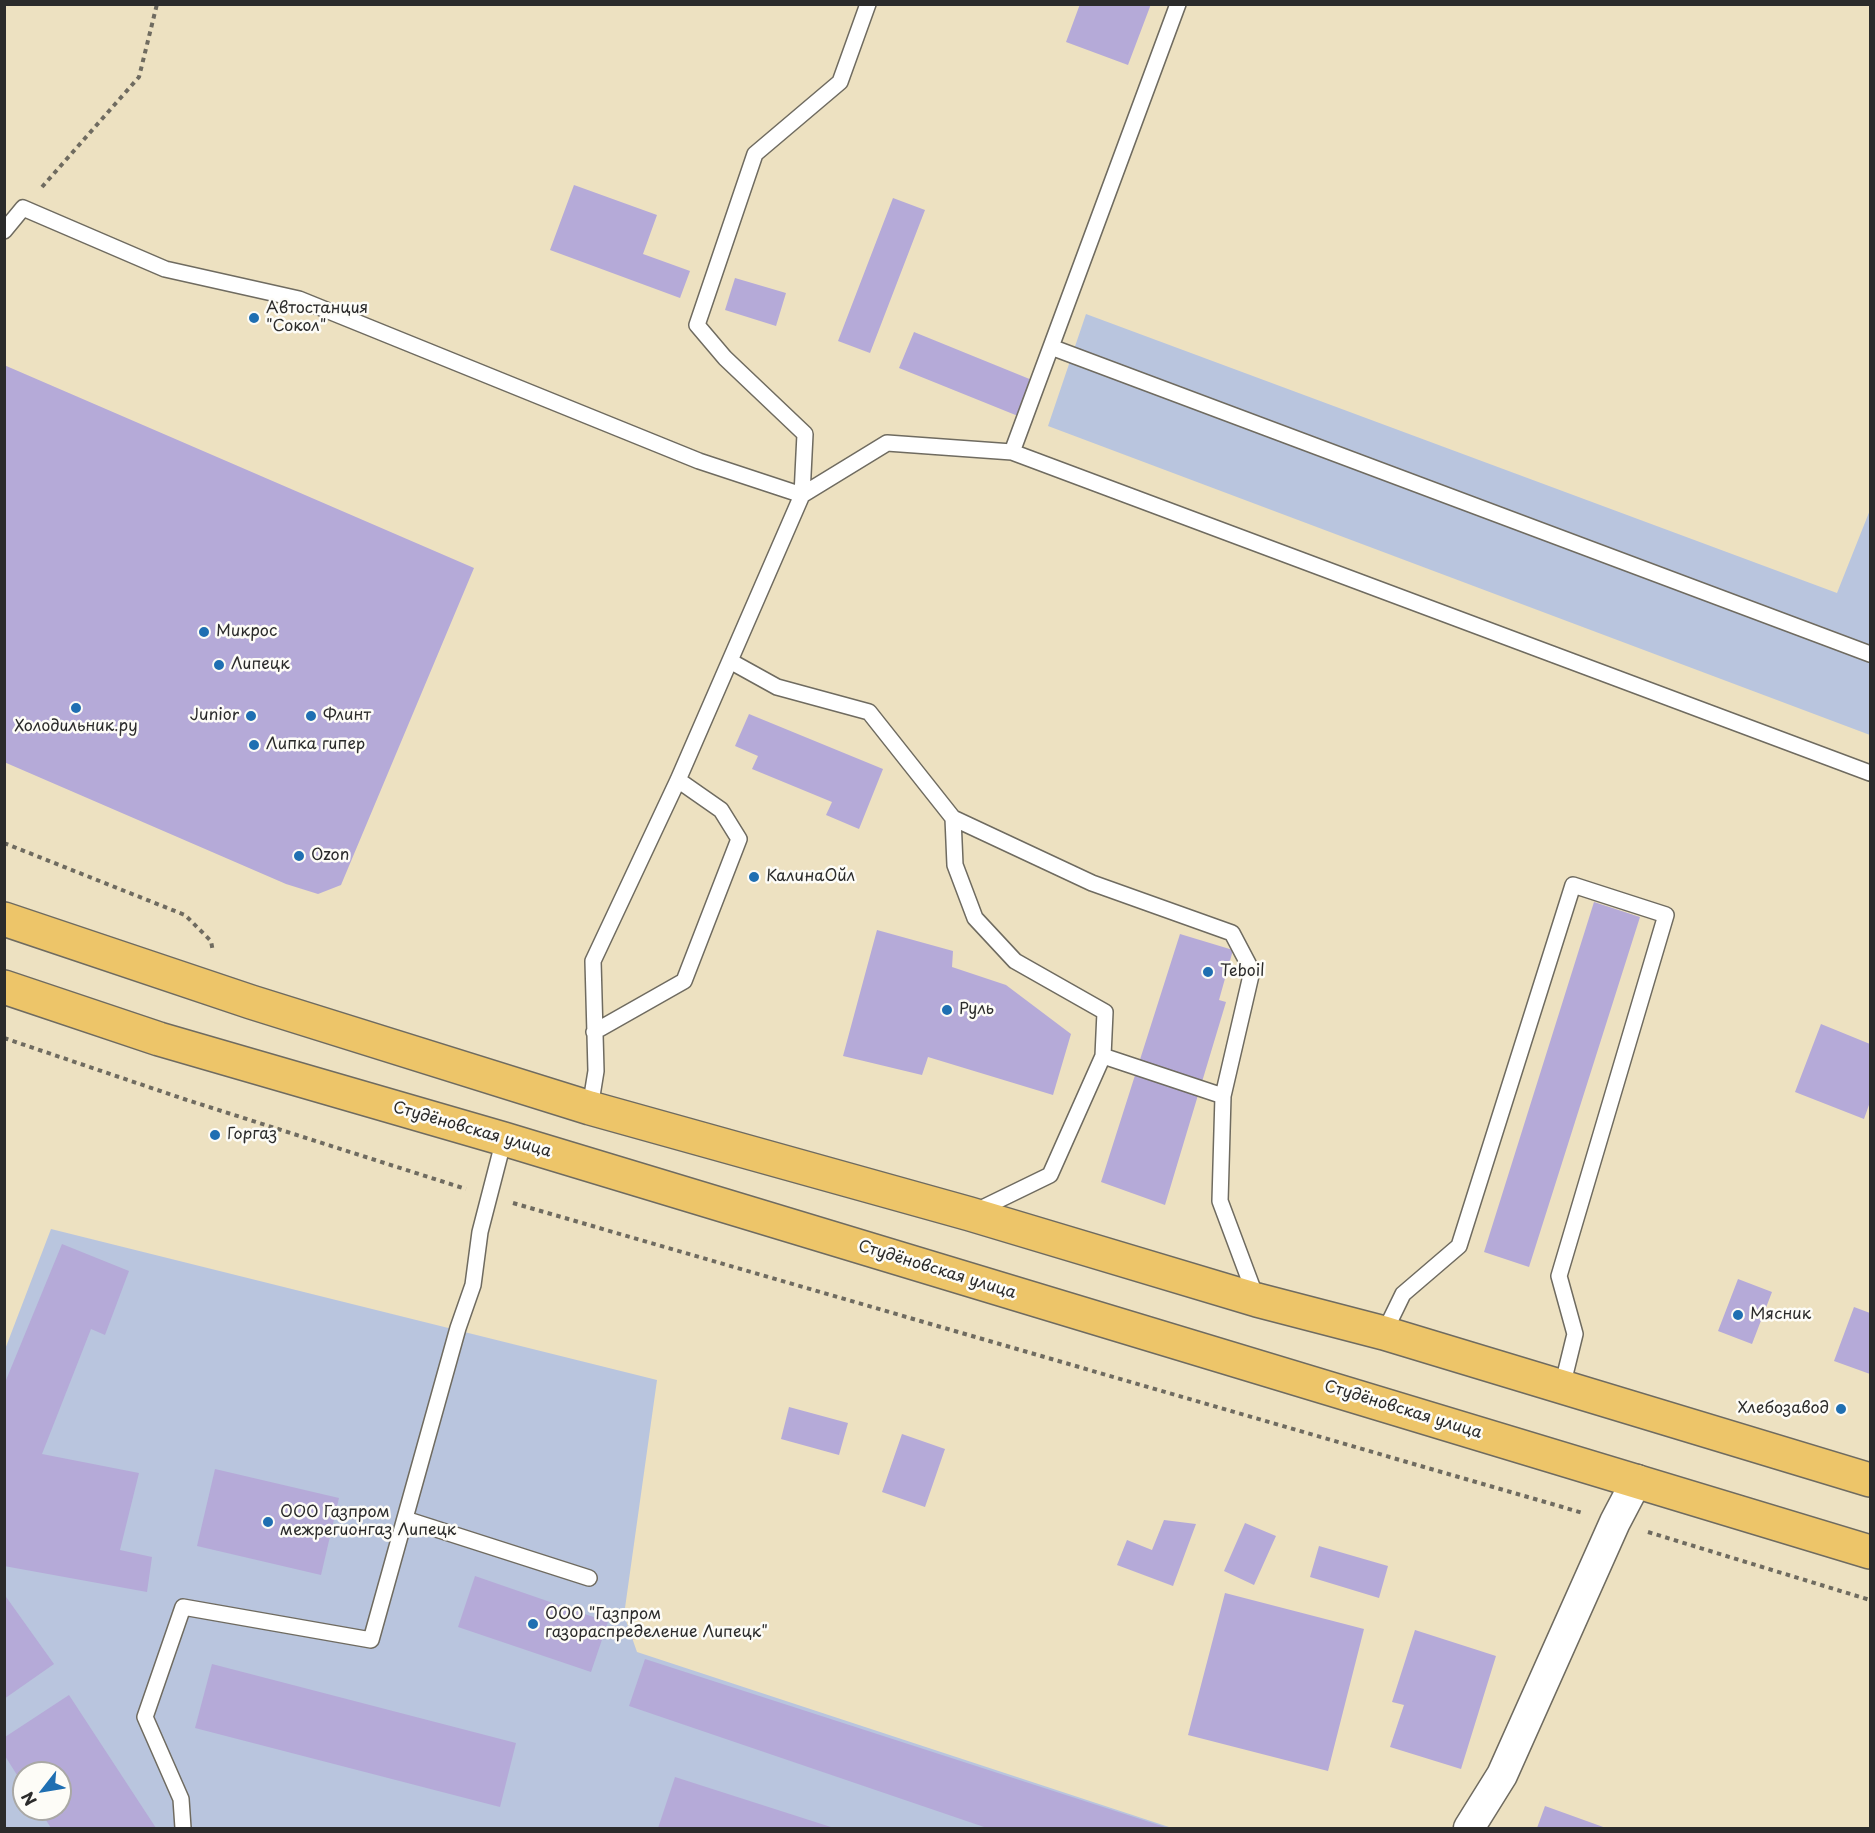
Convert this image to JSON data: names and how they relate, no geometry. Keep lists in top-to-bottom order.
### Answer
{
  "streets": {
    "main road": ["Студёновская улица"]
  },
  "places": [
    "Автостанция \"Сокол\"",
    "Микрос",
    "Липецк",
    "Холодильник.ру",
    "Junior",
    "Флинт",
    "Липка гипер",
    "Ozon",
    "КалинаОйл",
    "Teboil",
    "Руль",
    "Горгаз",
    "Мясник",
    "Хлебозавод",
    "ООО Газпром межрегионгаз Липецк",
    "ООО \"Газпром газораспределение Липецк\""
  ],
  "north": "bottom left"
}
